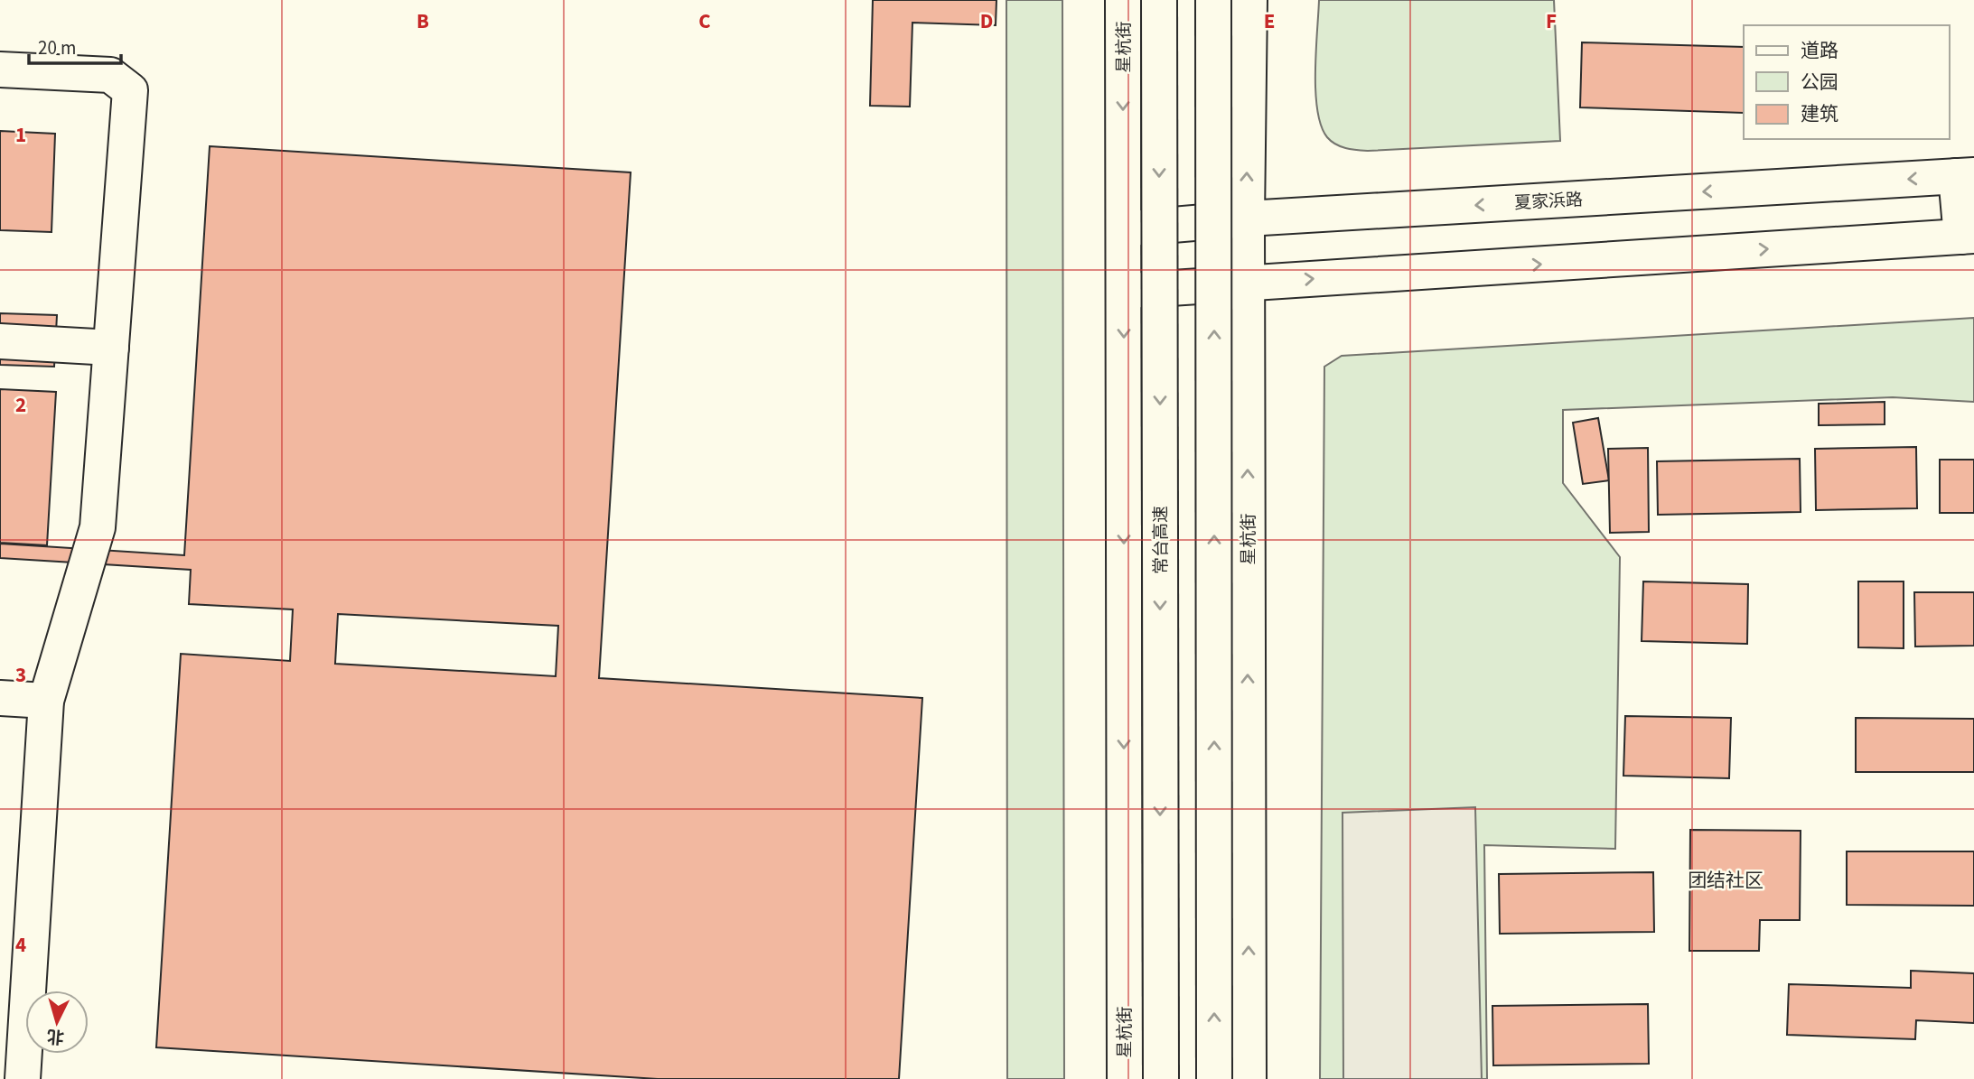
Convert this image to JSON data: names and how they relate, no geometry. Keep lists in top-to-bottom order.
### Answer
{
  "streets": {
    "main road": ["星杭街", "夏家浜路", "常台高速"]
  },
  "crossings": [
    ["星杭街", "夏家浜路"]
  ],
  "districts": ["团结社区"],
  "legend": ["道路", "公园", "建筑"],
  "scale_bar": "20 m",
  "north": "bottom",
  "grid": {
    "columns": [
      "B",
      "C",
      "D",
      "E",
      "F"
    ],
    "rows": [
      "1",
      "2",
      "3",
      "4"
    ]
  }
}
